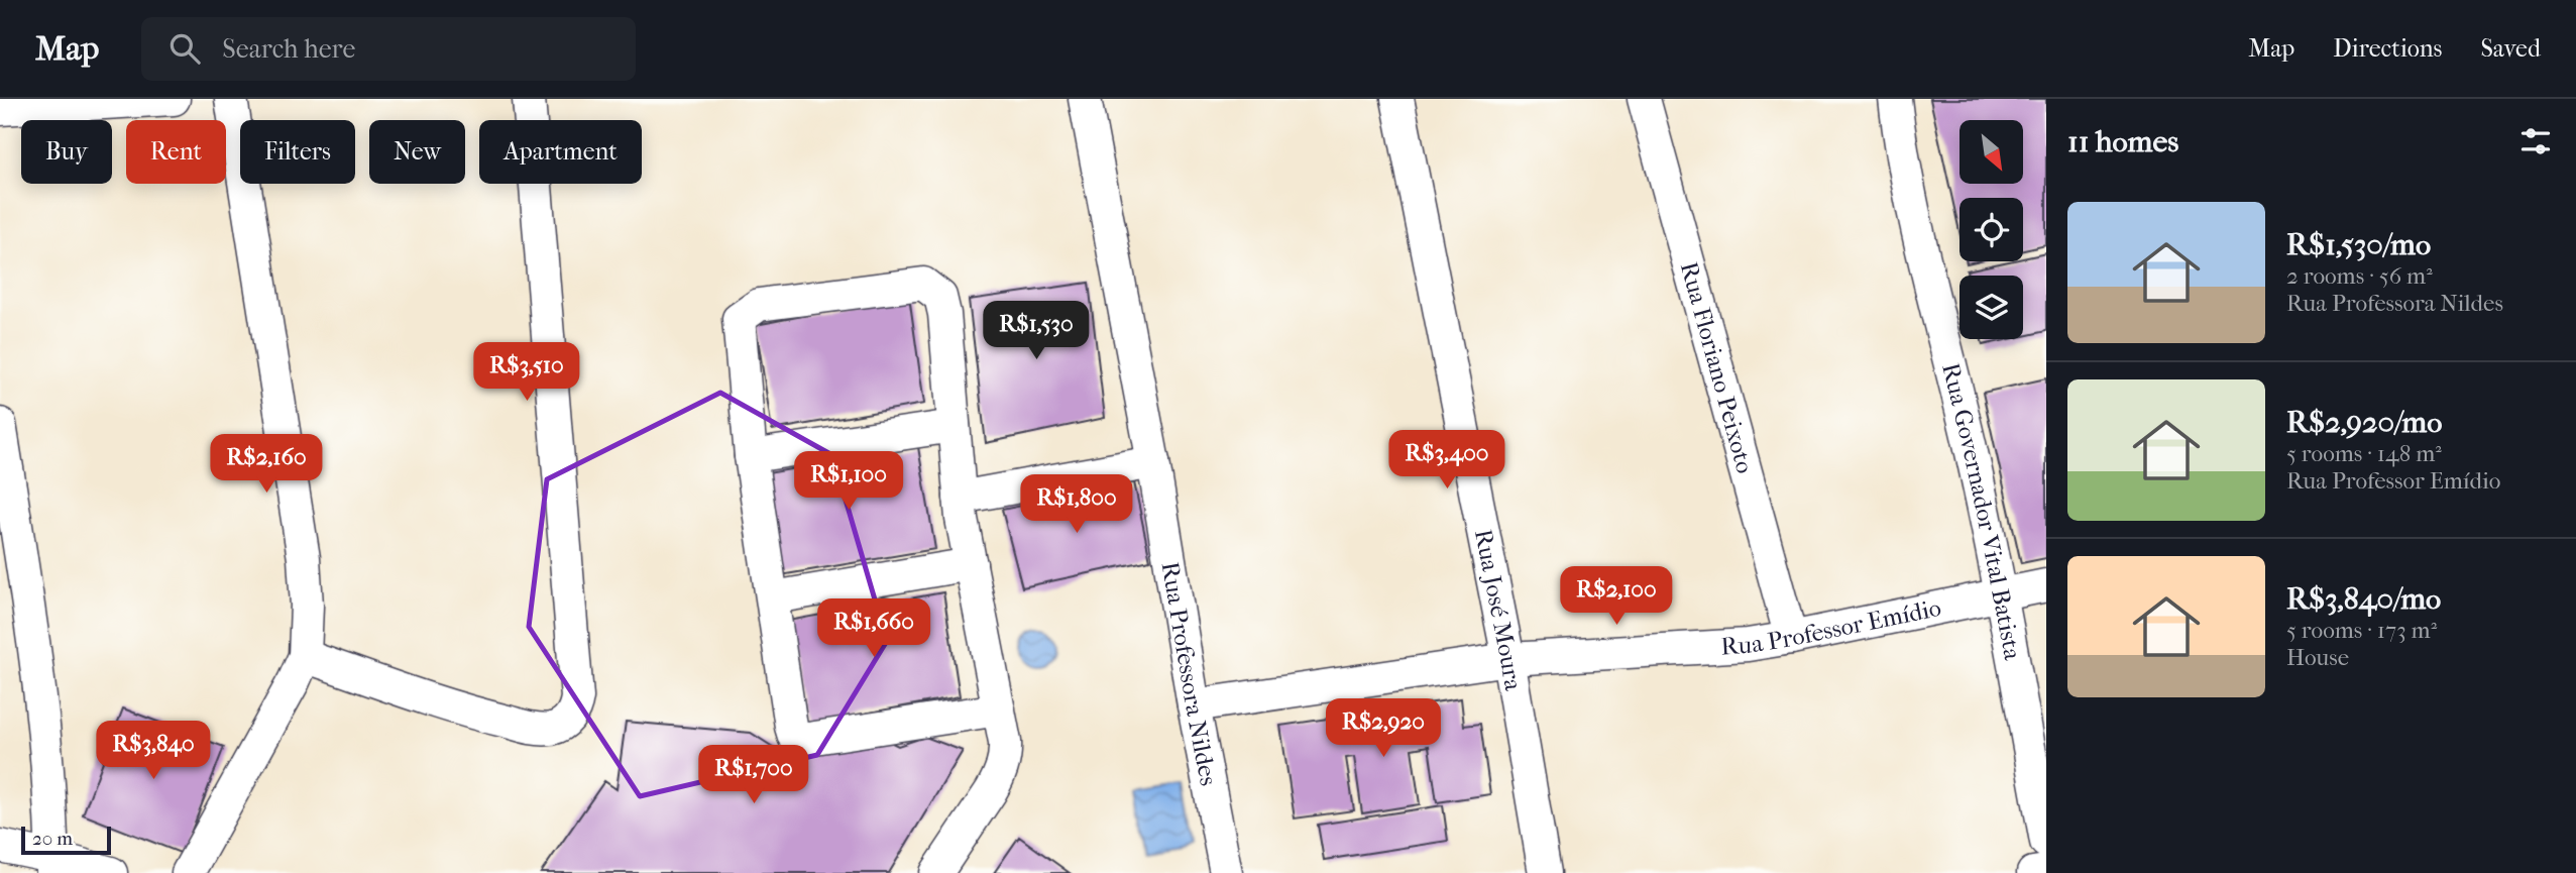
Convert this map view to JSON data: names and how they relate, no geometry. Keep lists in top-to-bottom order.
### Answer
{
  "streets": {
    "street": [
      "Rua Floriano Peixoto",
      "Rua Governador Vital Batista",
      "Rua José Moura",
      "Rua Professor Emídio",
      "Rua Professora Nildes"
    ]
  },
  "crossings": [
    ["Rua Floriano Peixoto", "Rua Professor Emídio"],
    ["Rua Governador Vital Batista", "Rua Professor Emídio"],
    ["Rua José Moura", "Rua Professor Emídio"],
    ["Rua Professor Emídio", "Rua Professora Nildes"]
  ],
  "scale_bar": "20 m",
  "north": "bottom right",
  "page": {
    "header": "Map",
    "search": "Search here",
    "nav": ["Map", "Directions", "Saved"],
    "heading": "11 homes",
    "chip": [
      "Buy",
      "Rent",
      "Filters",
      "New",
      "Apartment"
    ],
    "list": [
      {
        "name": "R$1,530/mo",
        "note": "2 rooms · 56 m² · Rua Professora Nildes"
      },
      {
        "name": "R$2,920/mo",
        "note": "5 rooms · 148 m² · Rua Professor Emídio"
      },
      {
        "name": "R$3,840/mo",
        "note": "5 rooms · 173 m² · House"
      }
    ],
    "price": [
      "R$1,530",
      "R$3,510",
      "R$3,400",
      "R$2,160",
      "R$1,100",
      "R$1,800",
      "R$2,100",
      "R$1,660",
      "R$2,920",
      "R$3,840",
      "R$1,700"
    ],
    "scale": "20 m"
  }
}
